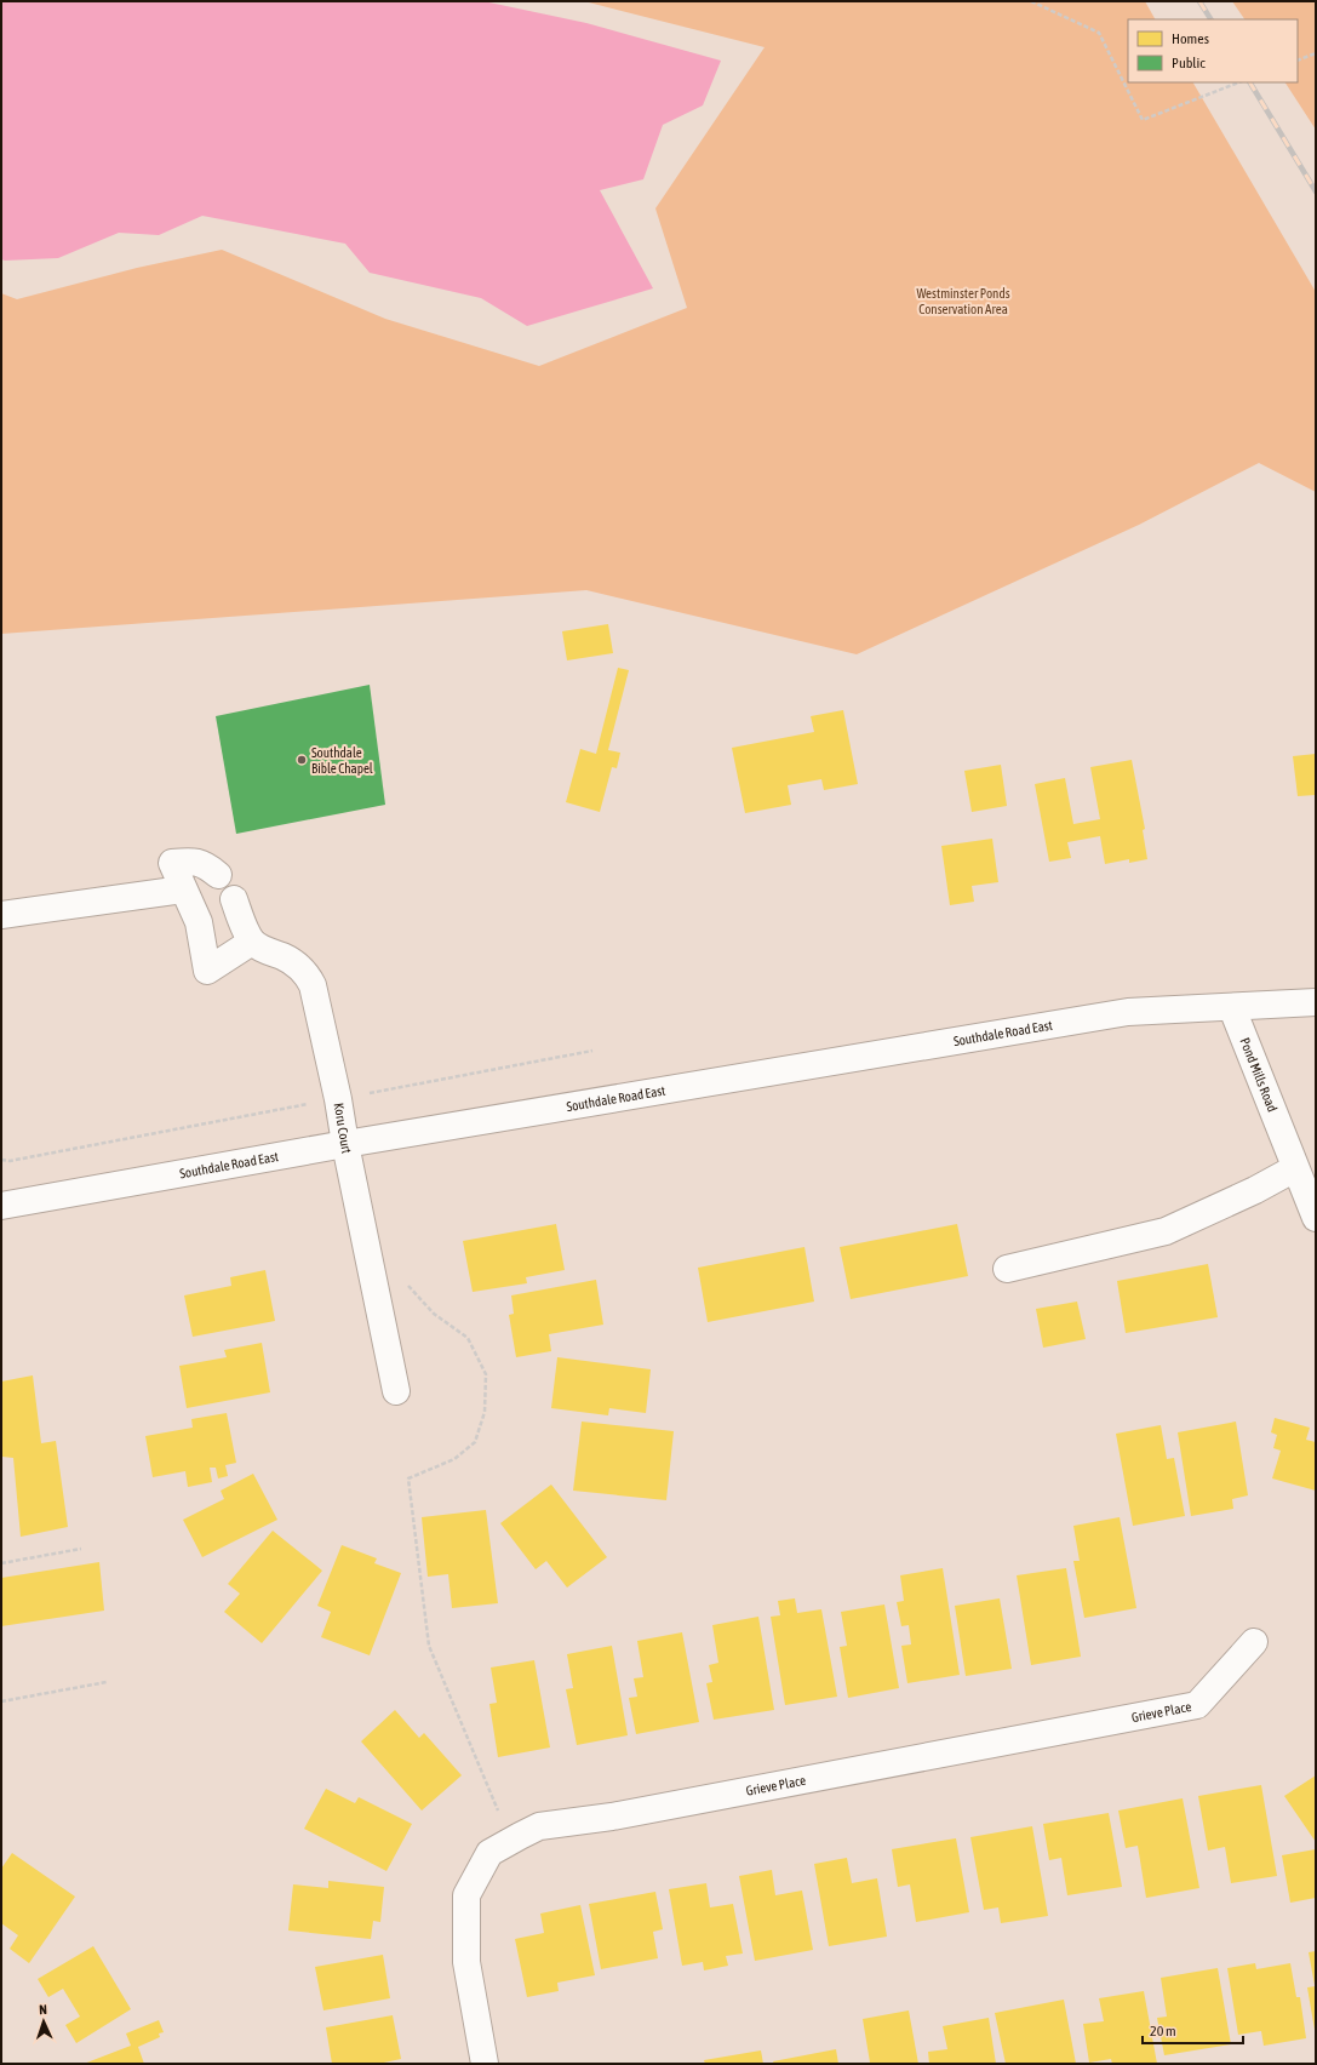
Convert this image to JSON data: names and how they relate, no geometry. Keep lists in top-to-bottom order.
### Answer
{
  "streets": {
    "main road": [
      "Southdale Road East",
      "Pond Mills Road",
      "Koru Court",
      "Grieve Place"
    ]
  },
  "crossings": [
    ["Southdale Road East", "Pond Mills Road"],
    ["Southdale Road East", "Koru Court"]
  ],
  "parks": ["Westminster Ponds Conservation Area"],
  "places": ["Southdale Bible Chapel"],
  "legend": ["Homes", "Public"],
  "scale_bar": "20 m",
  "north": "top"
}
